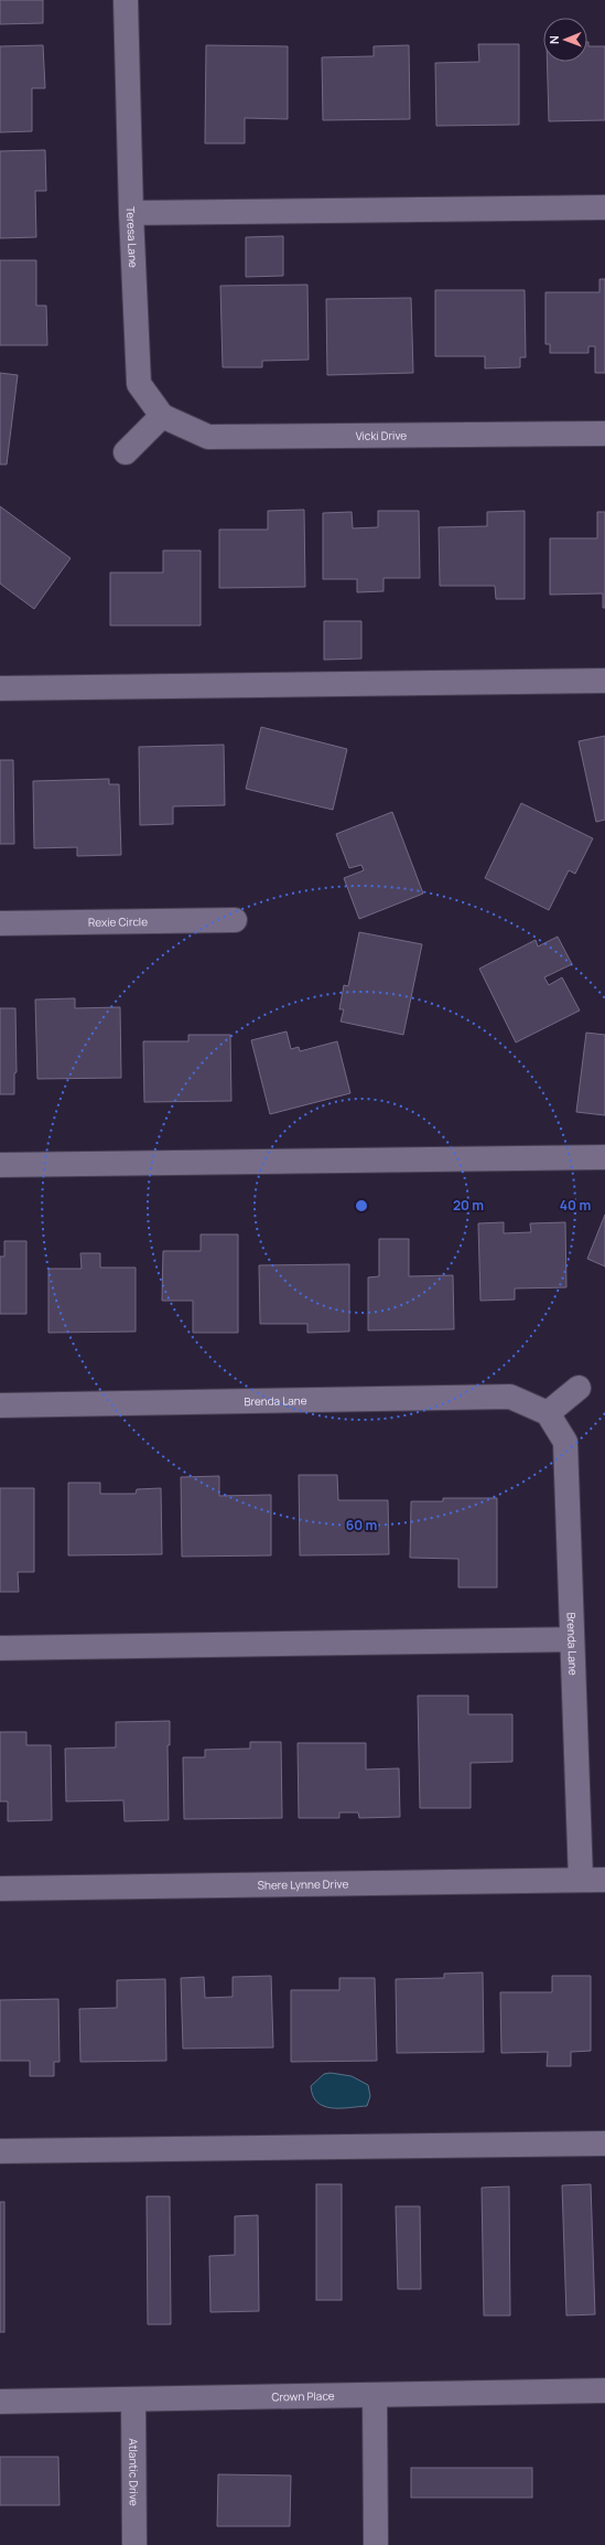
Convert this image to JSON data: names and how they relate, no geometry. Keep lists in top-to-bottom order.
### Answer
{
  "streets": {
    "street": [
      "Teresa Lane",
      "Vicki Drive",
      "Rexie Circle",
      "Brenda Lane",
      "Shere Lynne Drive",
      "Crown Place",
      "Atlantic Drive"
    ]
  },
  "crossings": [
    ["Teresa Lane", "Vicki Drive"],
    ["Brenda Lane", "Shere Lynne Drive"],
    ["Crown Place", "Atlantic Drive"]
  ],
  "north": "left",
  "rings": ["20 m", "40 m", "60 m"]
}
